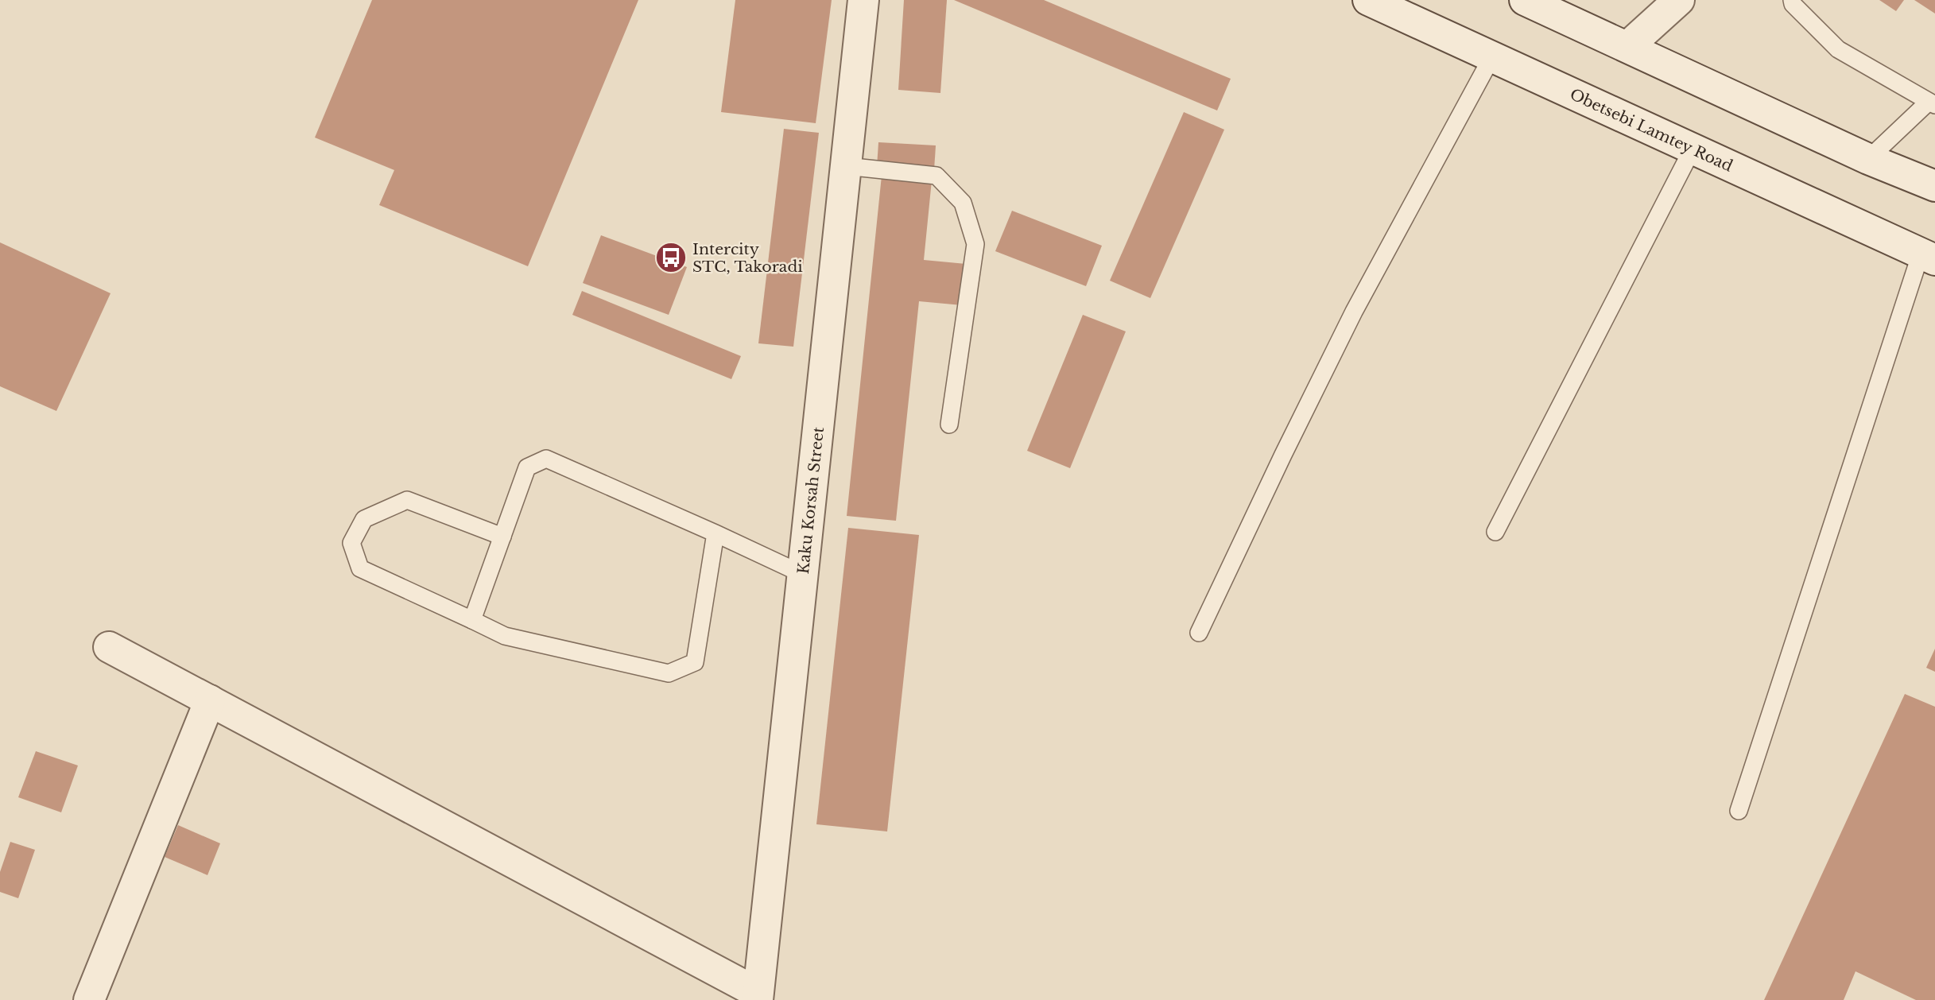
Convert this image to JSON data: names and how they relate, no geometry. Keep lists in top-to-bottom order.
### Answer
{
  "streets": {
    "street": ["Obetsebi Lamtey Road", "Kaku Korsah Street"]
  },
  "places": {
    "bus stop": ["Intercity STC, Takoradi"]
  }
}
